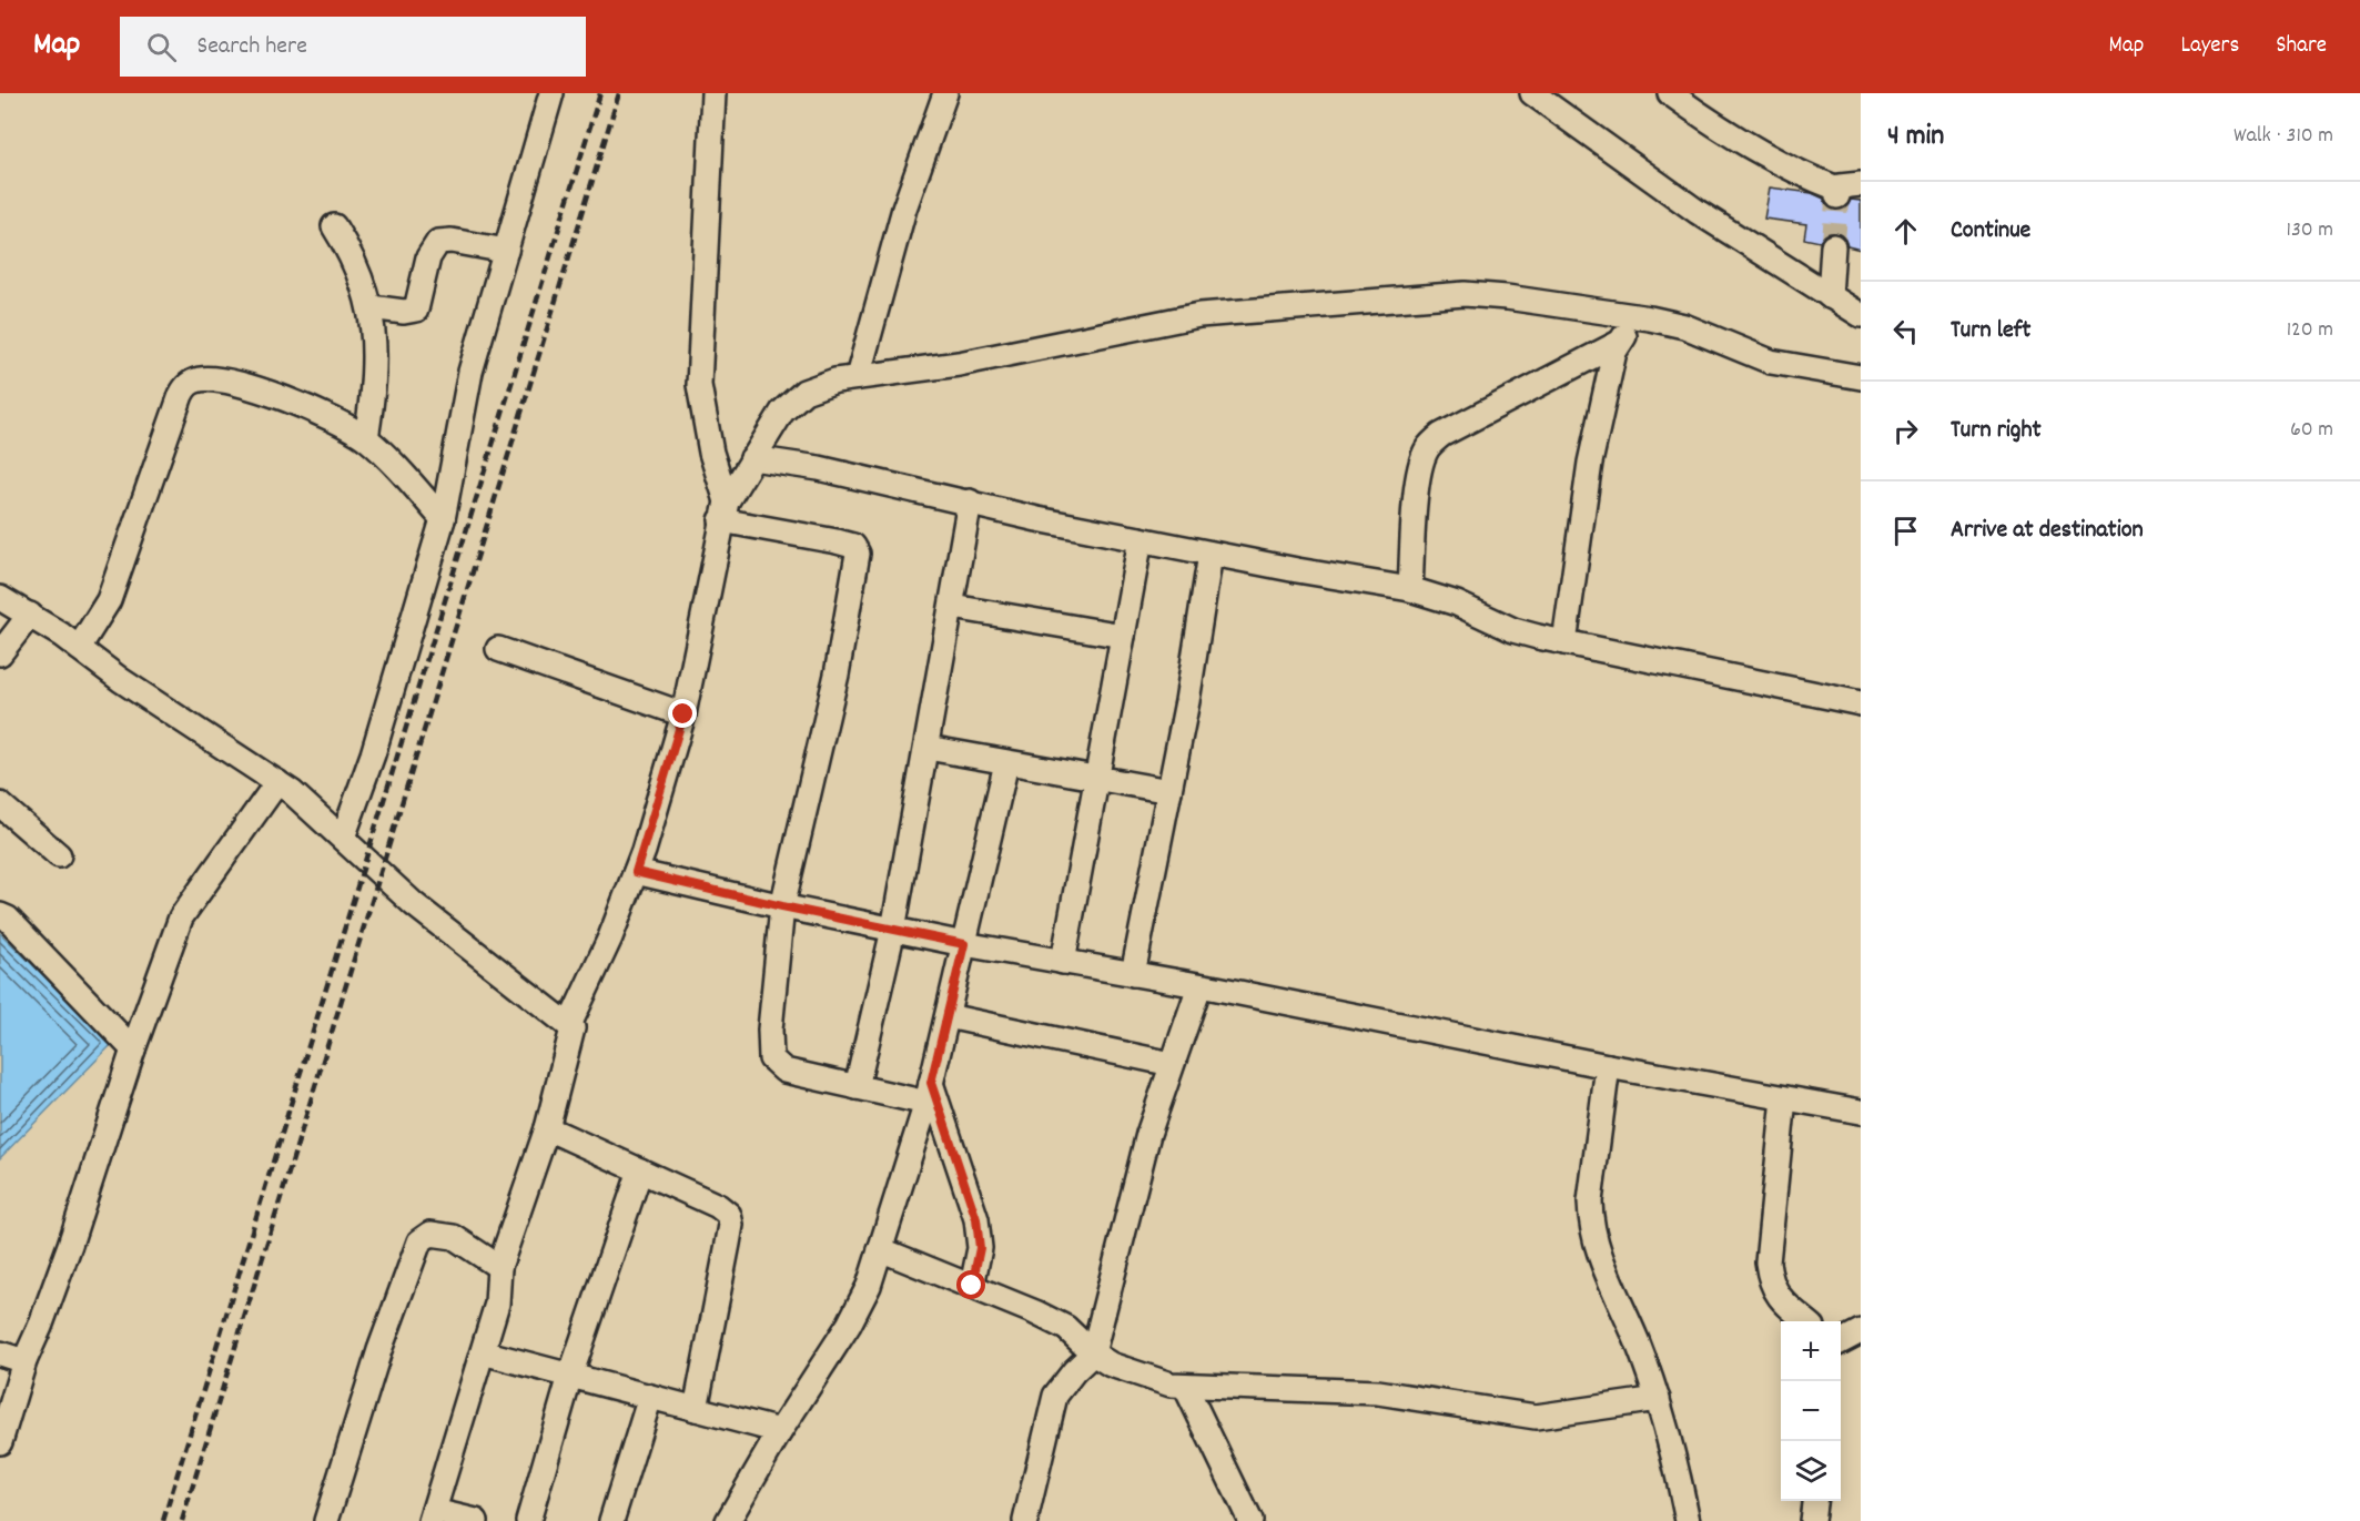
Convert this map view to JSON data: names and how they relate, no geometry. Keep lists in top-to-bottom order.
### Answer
{
  "page": {
    "header": "Map",
    "search": "Search here",
    "nav": ["Map", "Layers", "Share"],
    "heading": ["4 min", "Walk · 310 m"],
    "list": [
      ["Continue", "130 m"],
      ["Turn left", "120 m"],
      ["Turn right", "60 m"],
      "Arrive at destination"
    ],
    "map_buttons": ["+", "−"]
  }
}
